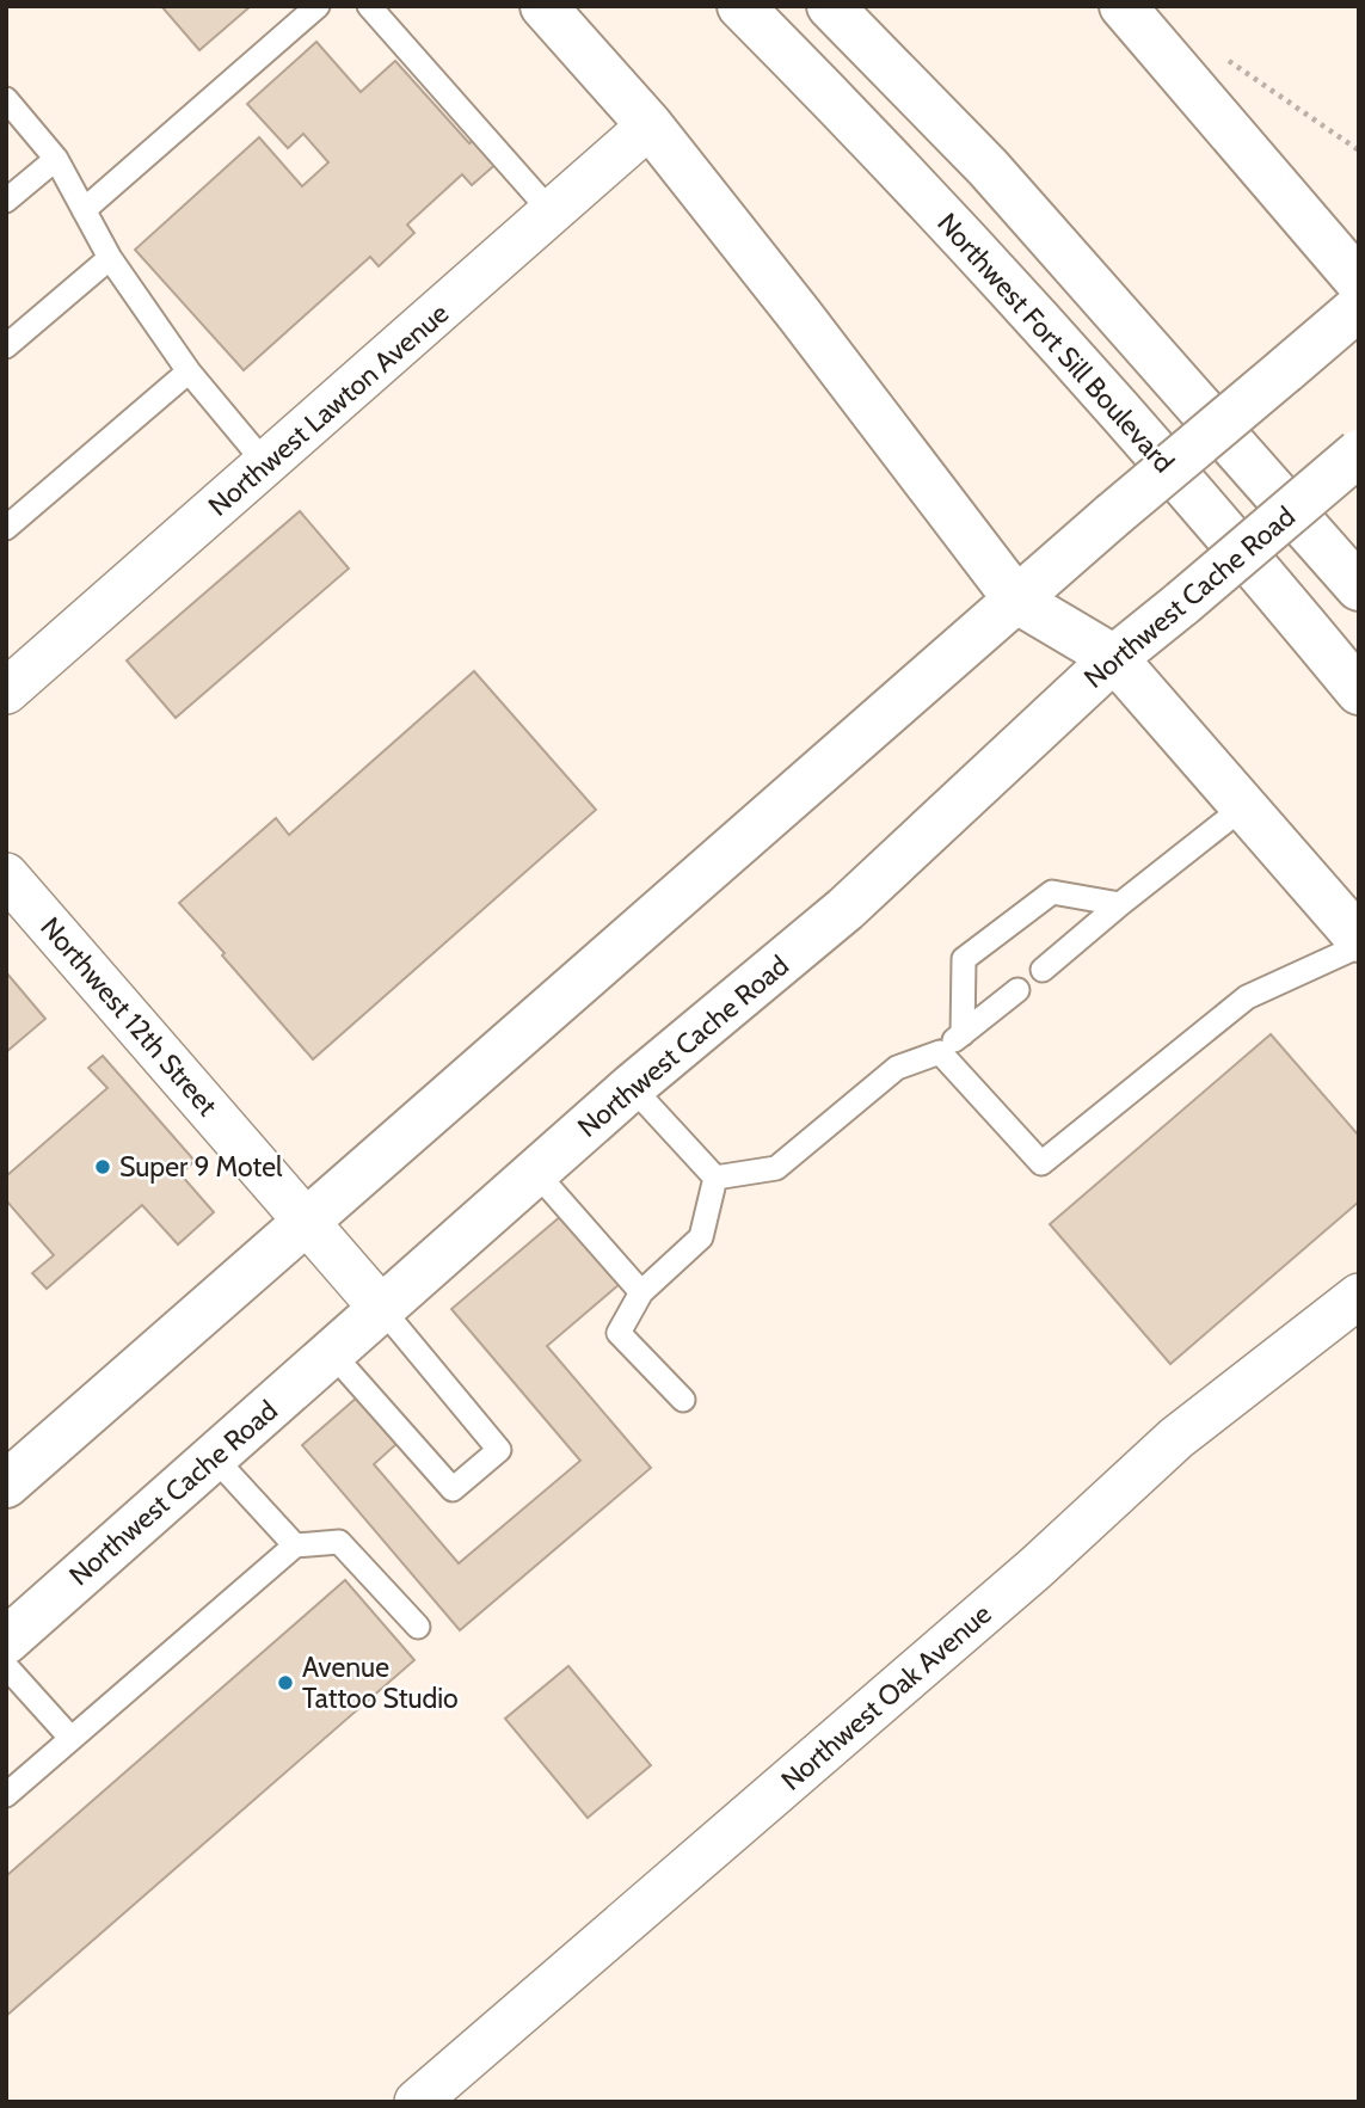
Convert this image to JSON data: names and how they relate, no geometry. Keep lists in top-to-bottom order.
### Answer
{
  "streets": {
    "main road": ["Northwest Fort Sill Boulevard", "Northwest Cache Road"],
    "street": ["Northwest Lawton Avenue", "Northwest 12th Street", "Northwest Oak Avenue"]
  },
  "crossings": [
    ["Northwest Cache Road", "Northwest 12th Street"]
  ],
  "places": ["Super 9 Motel", "Avenue Tattoo Studio"]
}
